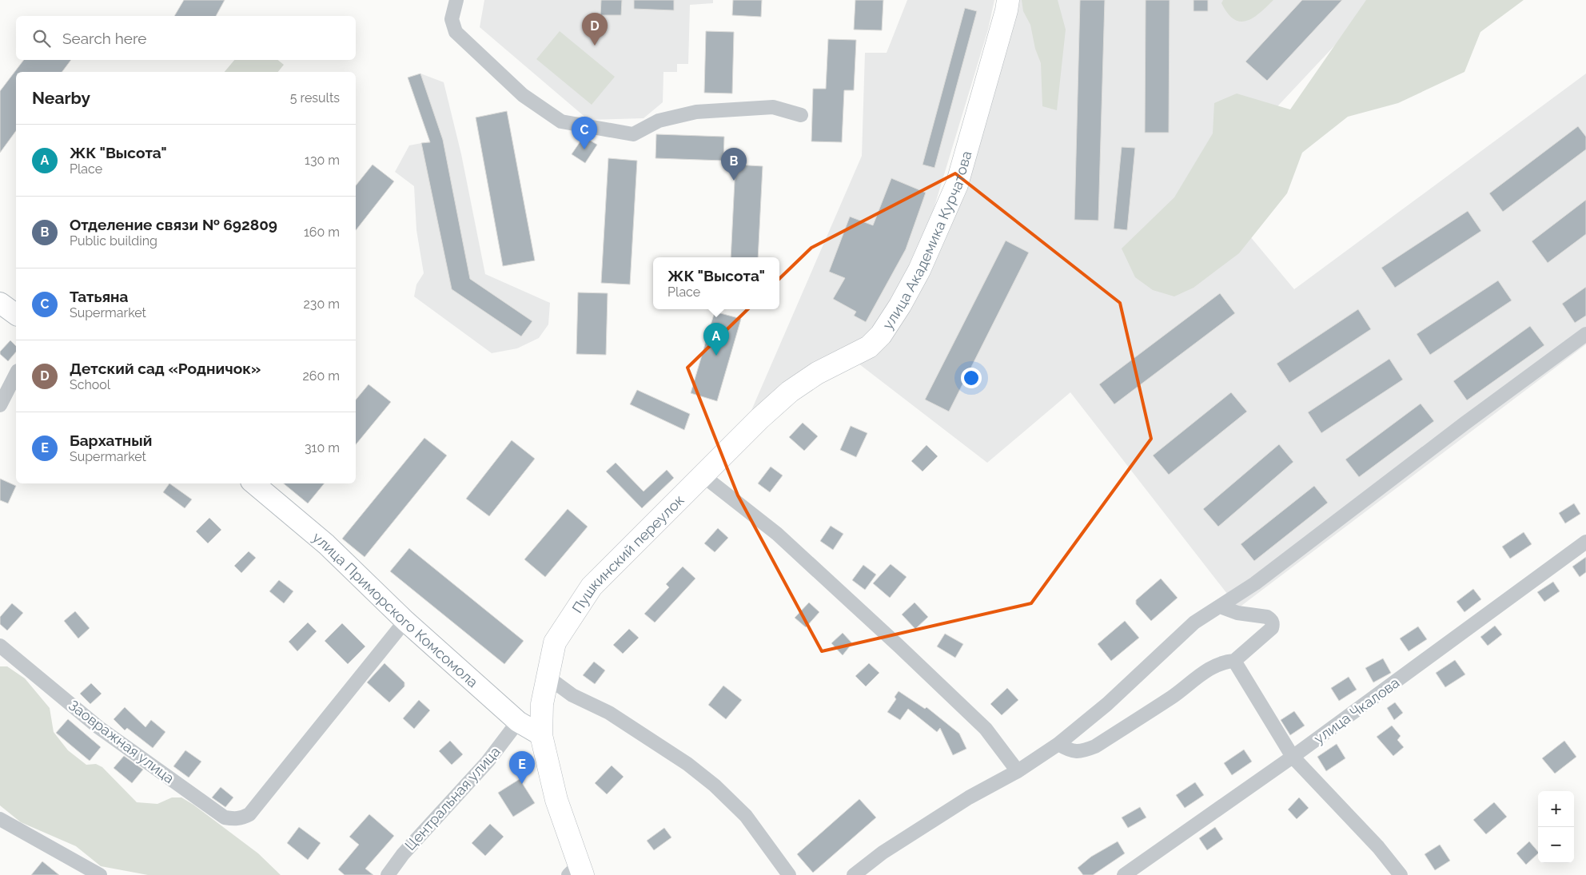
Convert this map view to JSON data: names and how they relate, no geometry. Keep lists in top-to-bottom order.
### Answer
{
  "streets": {
    "main road": ["улица Академика Курчатова", "Пушкинский переулок"],
    "street": [
      "улица Приморского Комсомола",
      "улица Чкалова",
      "Заовражная улица",
      "Центральная улица"
    ]
  },
  "crossings": [
    ["улица Академика Курчатова", "Пушкинский переулок"],
    ["Пушкинский переулок", "улица Приморского Комсомола"],
    ["улица Приморского Комсомола", "Заовражная улица"],
    ["улица Приморского Комсомола", "Центральная улица"]
  ],
  "page": {
    "pins": [
      "D",
      "C",
      "B",
      "A",
      "E"
    ],
    "search": "Search here",
    "heading": ["Nearby", "5 results"],
    "list": [
      {
        "mark": "A",
        "name": "ЖК \"Высота\"",
        "note": "Place",
        "value": "130 m"
      },
      {
        "mark": "B",
        "name": "Отделение связи № 692809",
        "note": "Public building",
        "value": "160 m"
      },
      {
        "mark": "C",
        "name": "Татьяна",
        "note": "Supermarket",
        "value": "230 m"
      },
      {
        "mark": "D",
        "name": "Детский сад «Родничок»",
        "note": "School",
        "value": "260 m"
      },
      {
        "mark": "E",
        "name": "Бархатный",
        "note": "Supermarket",
        "value": "310 m"
      }
    ],
    "popup": ["ЖК \"Высота\"", "Place"],
    "map_buttons": ["+", "−"]
  }
}
